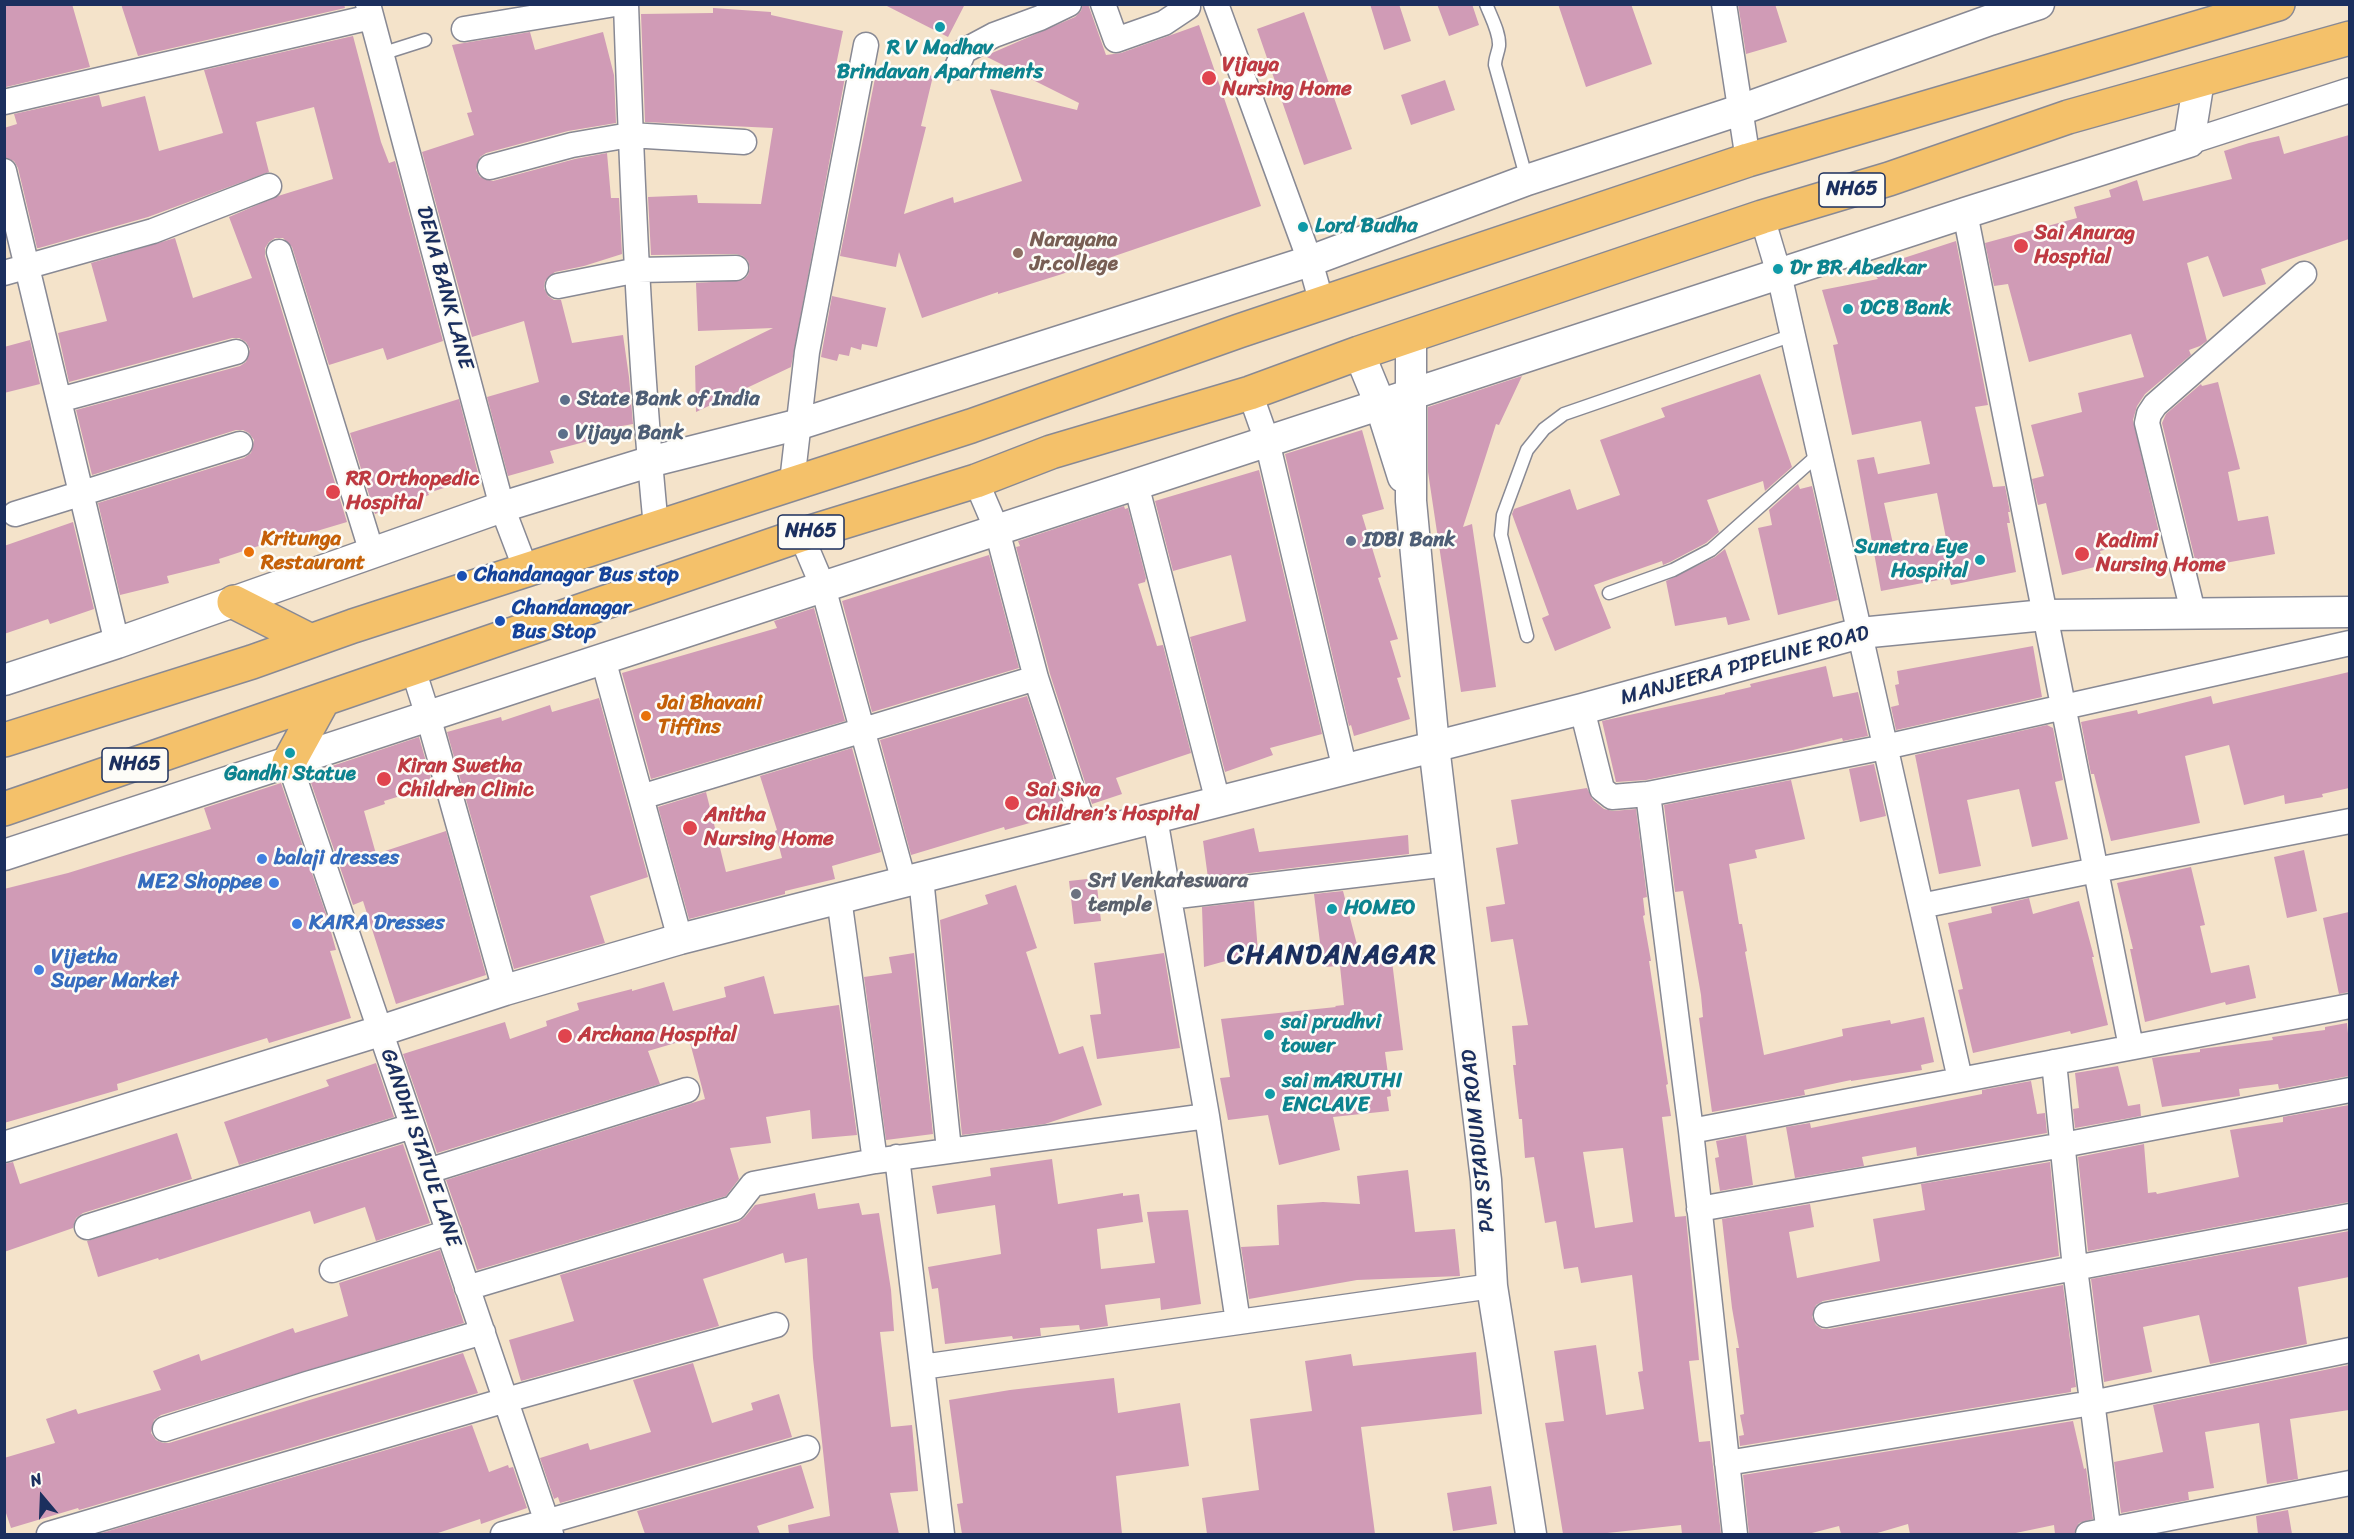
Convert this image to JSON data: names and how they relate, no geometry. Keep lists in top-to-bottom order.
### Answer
{
  "streets": {
    "highway": ["NH65"],
    "street": [
      "DENA BANK LANE",
      "MANJEERA PIPELINE ROAD",
      "PJR STADIUM ROAD",
      "GANDHI STATUE LANE"
    ]
  },
  "crossings": [
    ["NH65", "DENA BANK LANE"],
    ["MANJEERA PIPELINE ROAD", "PJR STADIUM ROAD"],
    ["MANJEERA PIPELINE ROAD", "GANDHI STATUE LANE"]
  ],
  "districts": ["CHANDANAGAR"],
  "places": [
    "R V Madhav Brindavan Apartments",
    "Vijaya Nursing Home",
    "Lord Budha",
    "Sai Anurag Hosptial",
    "Narayana Jr.college",
    "Dr BR Abedkar",
    "DCB Bank",
    "State Bank of India",
    "Vijaya Bank",
    "RR Orthopedic Hospital",
    "IDBI Bank",
    "Kritunga Restaurant",
    "Kadimi Nursing Home",
    "Sunetra Eye Hospital",
    "Chandanagar Bus stop",
    "Chandanagar Bus Stop",
    "Jai Bhavani Tiffins",
    "Gandhi Statue",
    "Kiran Swetha Children Clinic",
    "Sai Siva Children’s Hospital",
    "Anitha Nursing Home",
    "balaji dresses",
    "ME2 Shoppee",
    "Sri Venkateswara temple",
    "HOMEO",
    "KAIRA Dresses",
    "Vijetha Super Market",
    "sai prudhvi tower",
    "Archana Hospital",
    "sai mARUTHI ENCLAVE"
  ],
  "north": "top"
}
